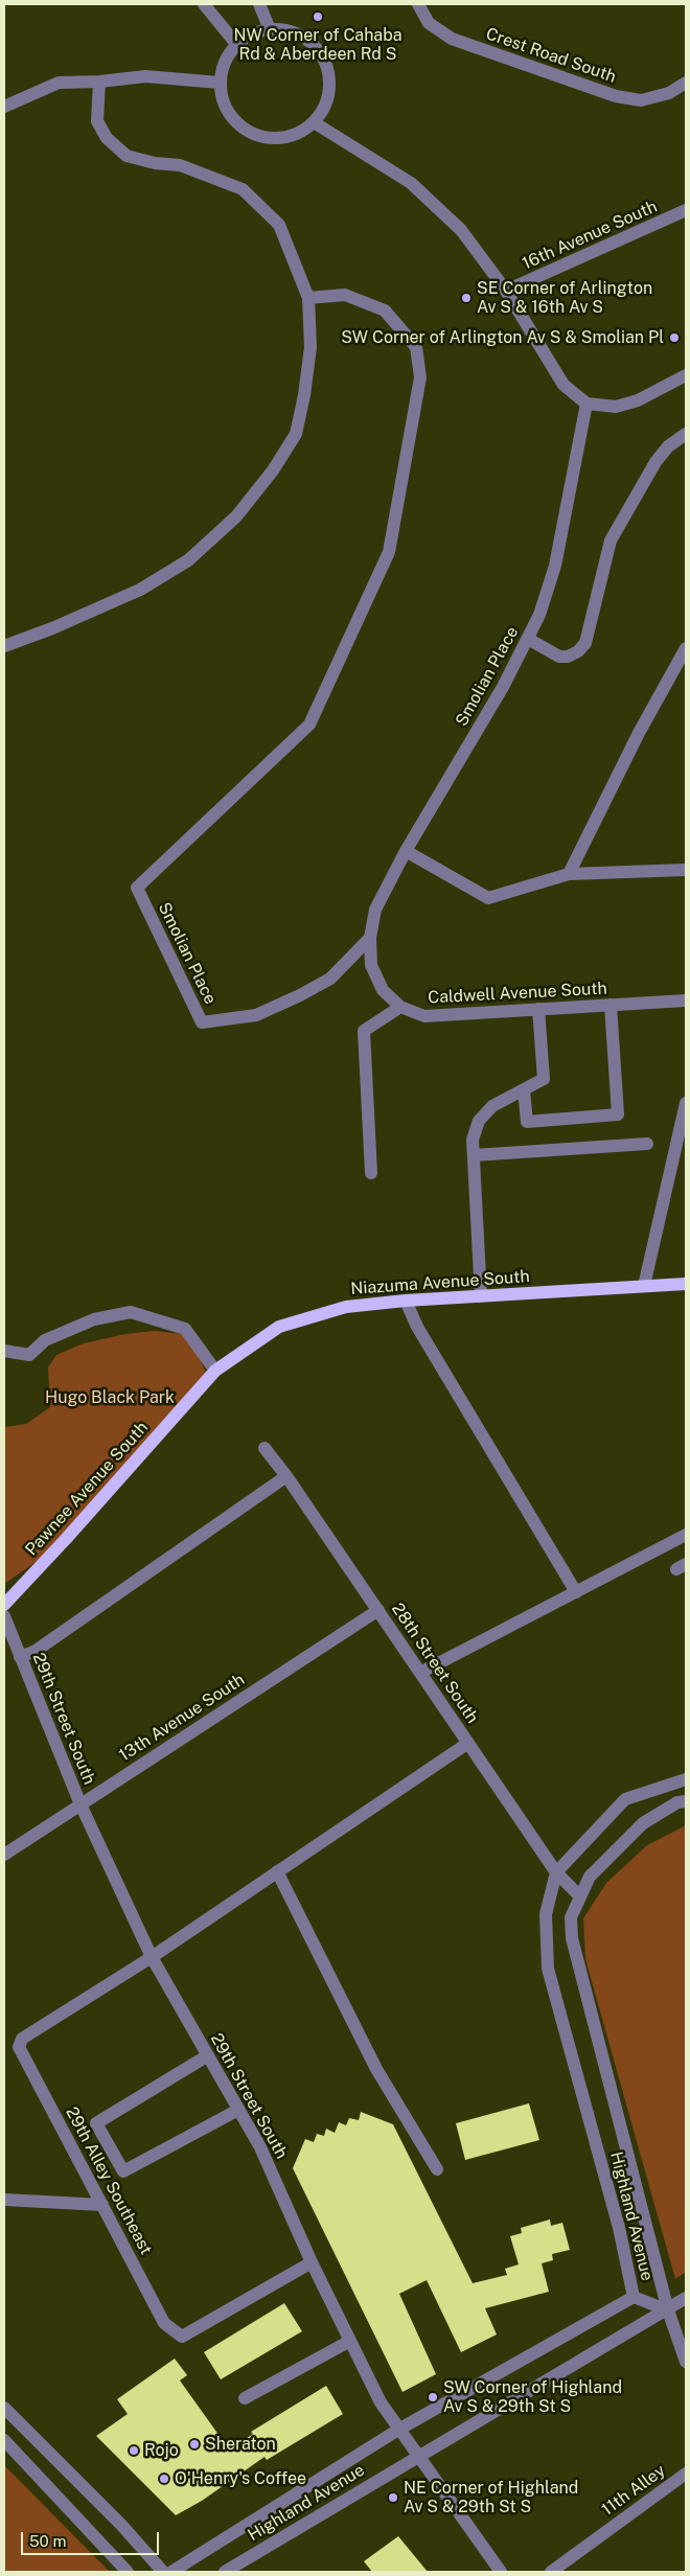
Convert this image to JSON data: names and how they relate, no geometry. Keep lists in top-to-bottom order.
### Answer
{
  "streets": {
    "main road": ["Niazuma Avenue South", "Pawnee Avenue South"],
    "street": [
      "Crest Road South",
      "16th Avenue South",
      "Smolian Place",
      "Caldwell Avenue South",
      "28th Street South",
      "13th Avenue South",
      "29th Street South",
      "29th Alley Southeast",
      "Highland Avenue",
      "11th Alley"
    ]
  },
  "crossings": [
    ["Smolian Place", "Caldwell Avenue South"],
    ["Niazuma Avenue South", "Pawnee Avenue South"],
    ["28th Street South", "13th Avenue South"],
    ["28th Street South", "29th Alley Southeast"],
    ["28th Street South", "Highland Avenue"],
    ["13th Avenue South", "29th Street South"],
    ["29th Street South", "29th Alley Southeast"],
    ["29th Street South", "Highland Avenue"]
  ],
  "parks": ["Hugo Black Park"],
  "places": [
    "NW Corner of Cahaba Rd & Aberdeen Rd S",
    "SE Corner of Arlington Av S & 16th Av S",
    "SW Corner of Arlington Av S & Smolian Pl",
    "SW Corner of Highland Av S & 29th St S",
    "Sheraton",
    "Rojo",
    "O'Henry's Coffee",
    "NE Corner of Highland Av S & 29th St S"
  ],
  "scale_bar": "50 m"
}
